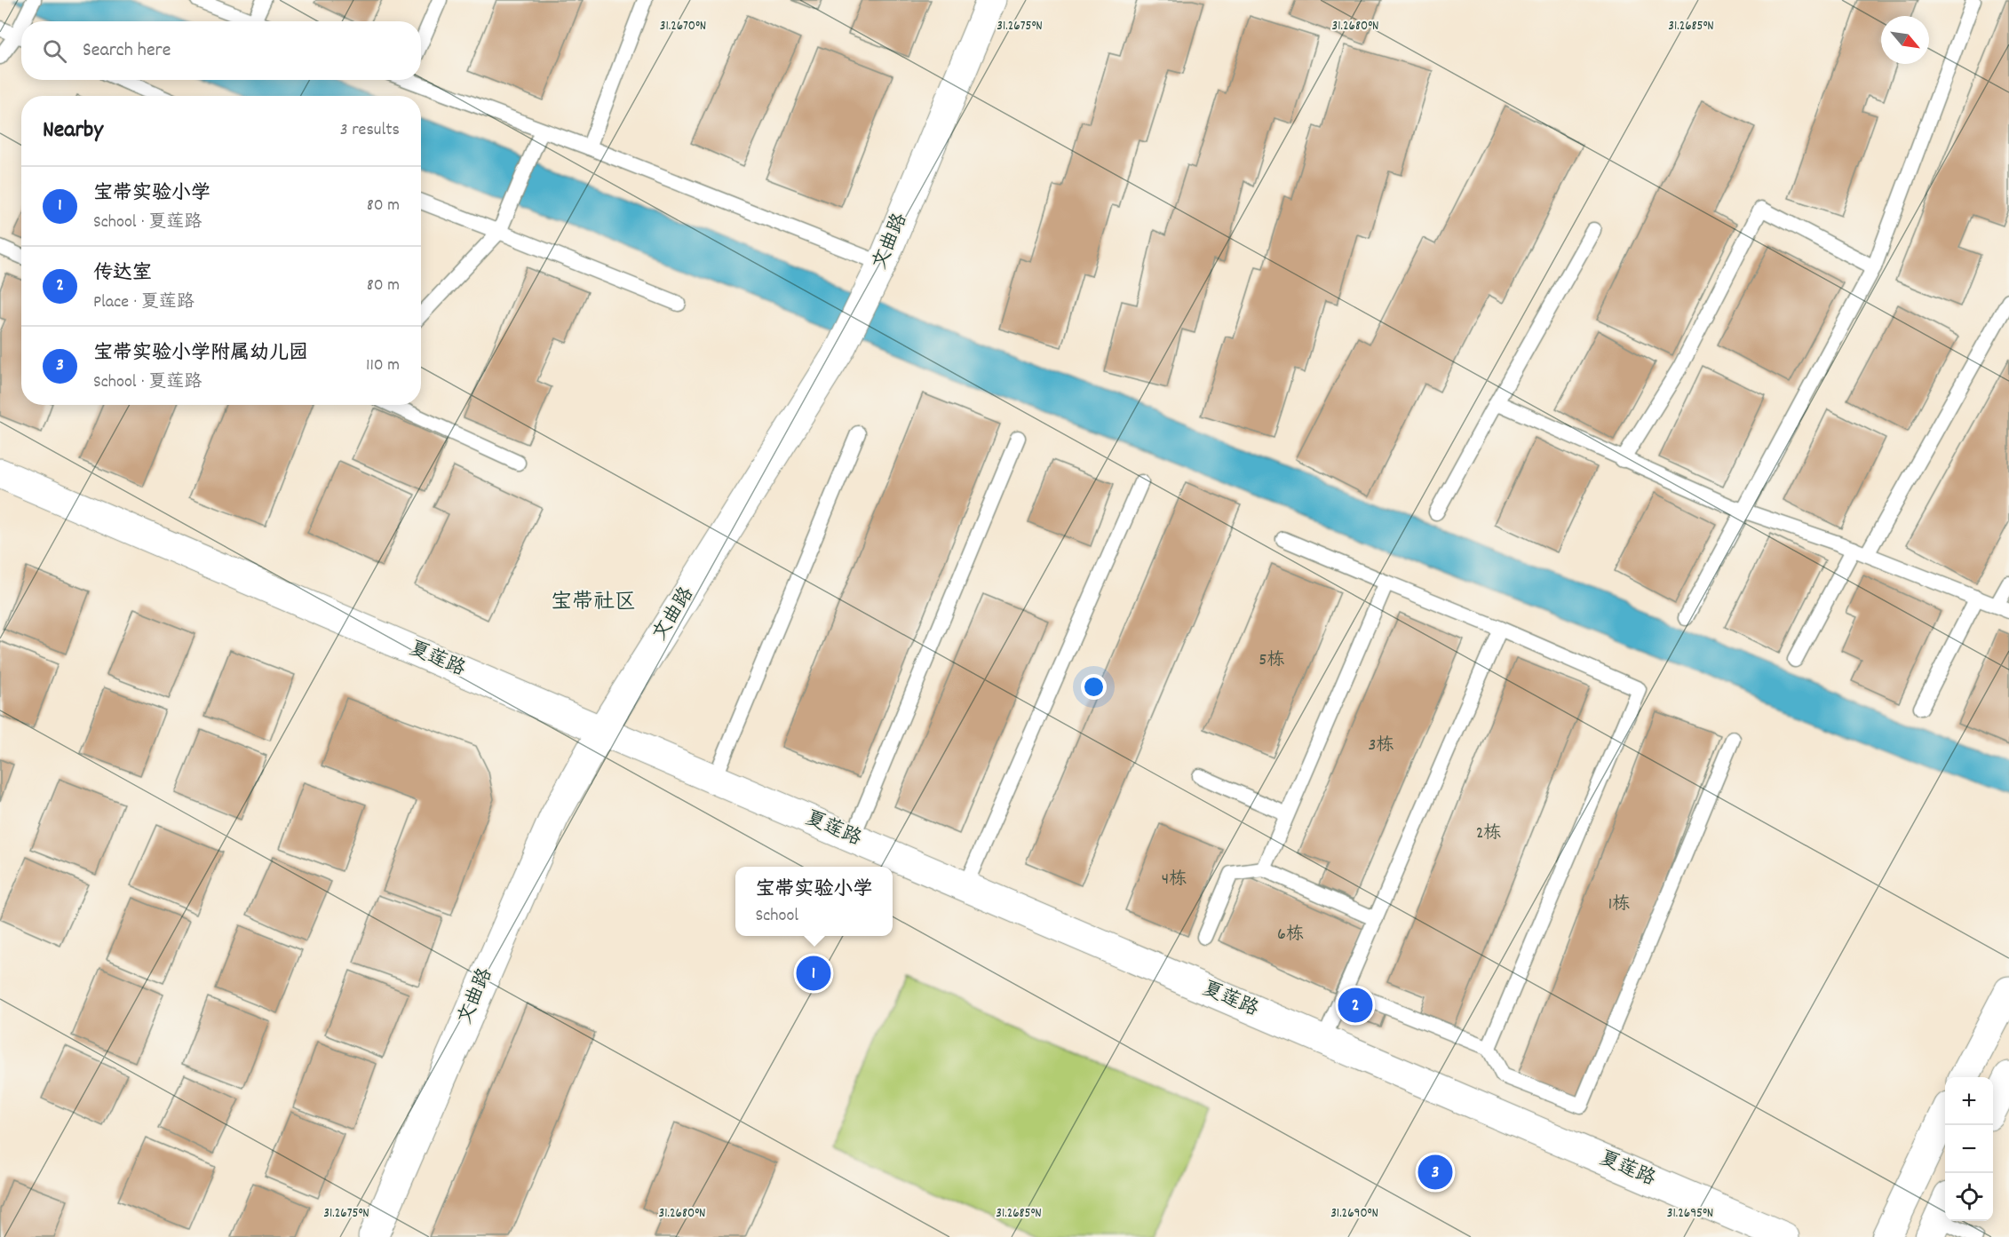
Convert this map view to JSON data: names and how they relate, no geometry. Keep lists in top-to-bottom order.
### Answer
{
  "streets": {
    "street": ["文曲路", "夏莲路"]
  },
  "crossings": [
    ["文曲路", "夏莲路"]
  ],
  "districts": ["宝带社区"],
  "house_numbers": [
    "5栋",
    "3栋",
    "2栋",
    "4栋",
    "1栋",
    "6栋"
  ],
  "north": "bottom right",
  "page": {
    "search": "Search here",
    "heading": ["Nearby", "3 results"],
    "list": [
      {
        "mark": "1",
        "name": "宝带实验小学",
        "note": "School · 夏莲路",
        "value": "80 m"
      },
      {
        "mark": "2",
        "name": "传达室",
        "note": "Place · 夏莲路",
        "value": "80 m"
      },
      {
        "mark": "3",
        "name": "宝带实验小学附属幼儿园",
        "note": "School · 夏莲路",
        "value": "110 m"
      }
    ],
    "popup": ["宝带实验小学", "School"],
    "pins": ["1", "2", "3"],
    "map_buttons": ["+", "−"]
  },
  "coordinates": [
    "31.2670°N",
    "31.2675°N",
    "31.2680°N",
    "31.2685°N",
    "31.2690°N",
    "31.2695°N"
  ]
}
